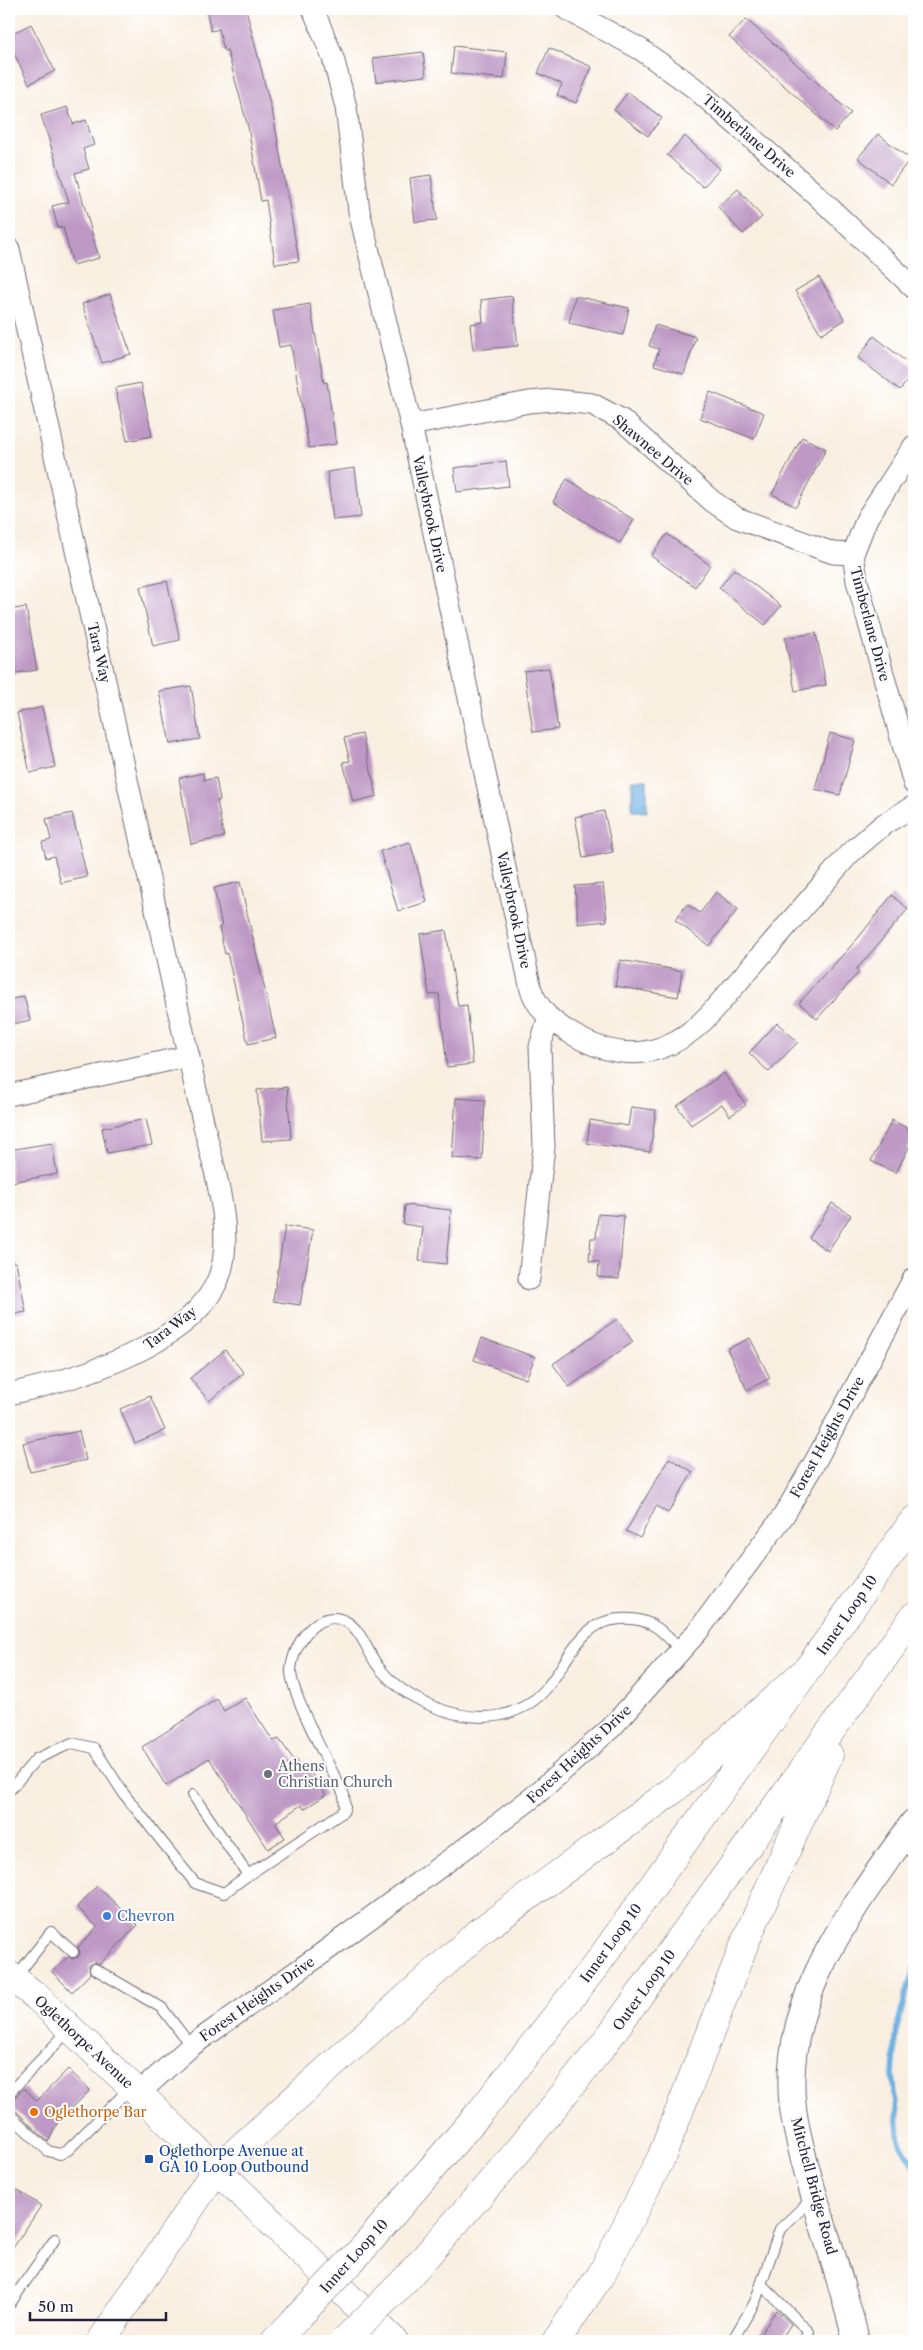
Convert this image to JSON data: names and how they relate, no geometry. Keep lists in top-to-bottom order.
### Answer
{
  "streets": {
    "main road": ["Inner Loop 10", "Outer Loop 10", "Oglethorpe Avenue"],
    "street": [
      "Timberlane Drive",
      "Shawnee Drive",
      "Valleybrook Drive",
      "Tara Way",
      "Forest Heights Drive",
      "Mitchell Bridge Road"
    ]
  },
  "crossings": [
    ["Timberlane Drive", "Shawnee Drive"],
    ["Shawnee Drive", "Valleybrook Drive"],
    ["Forest Heights Drive", "Oglethorpe Avenue"]
  ],
  "places": {
    "other": ["Athens Christian Church", "Chevron", "Oglethorpe Bar"],
    "transit": ["Oglethorpe Avenue at GA 10 Loop Outbound"]
  },
  "scale_bar": "50 m"
}
